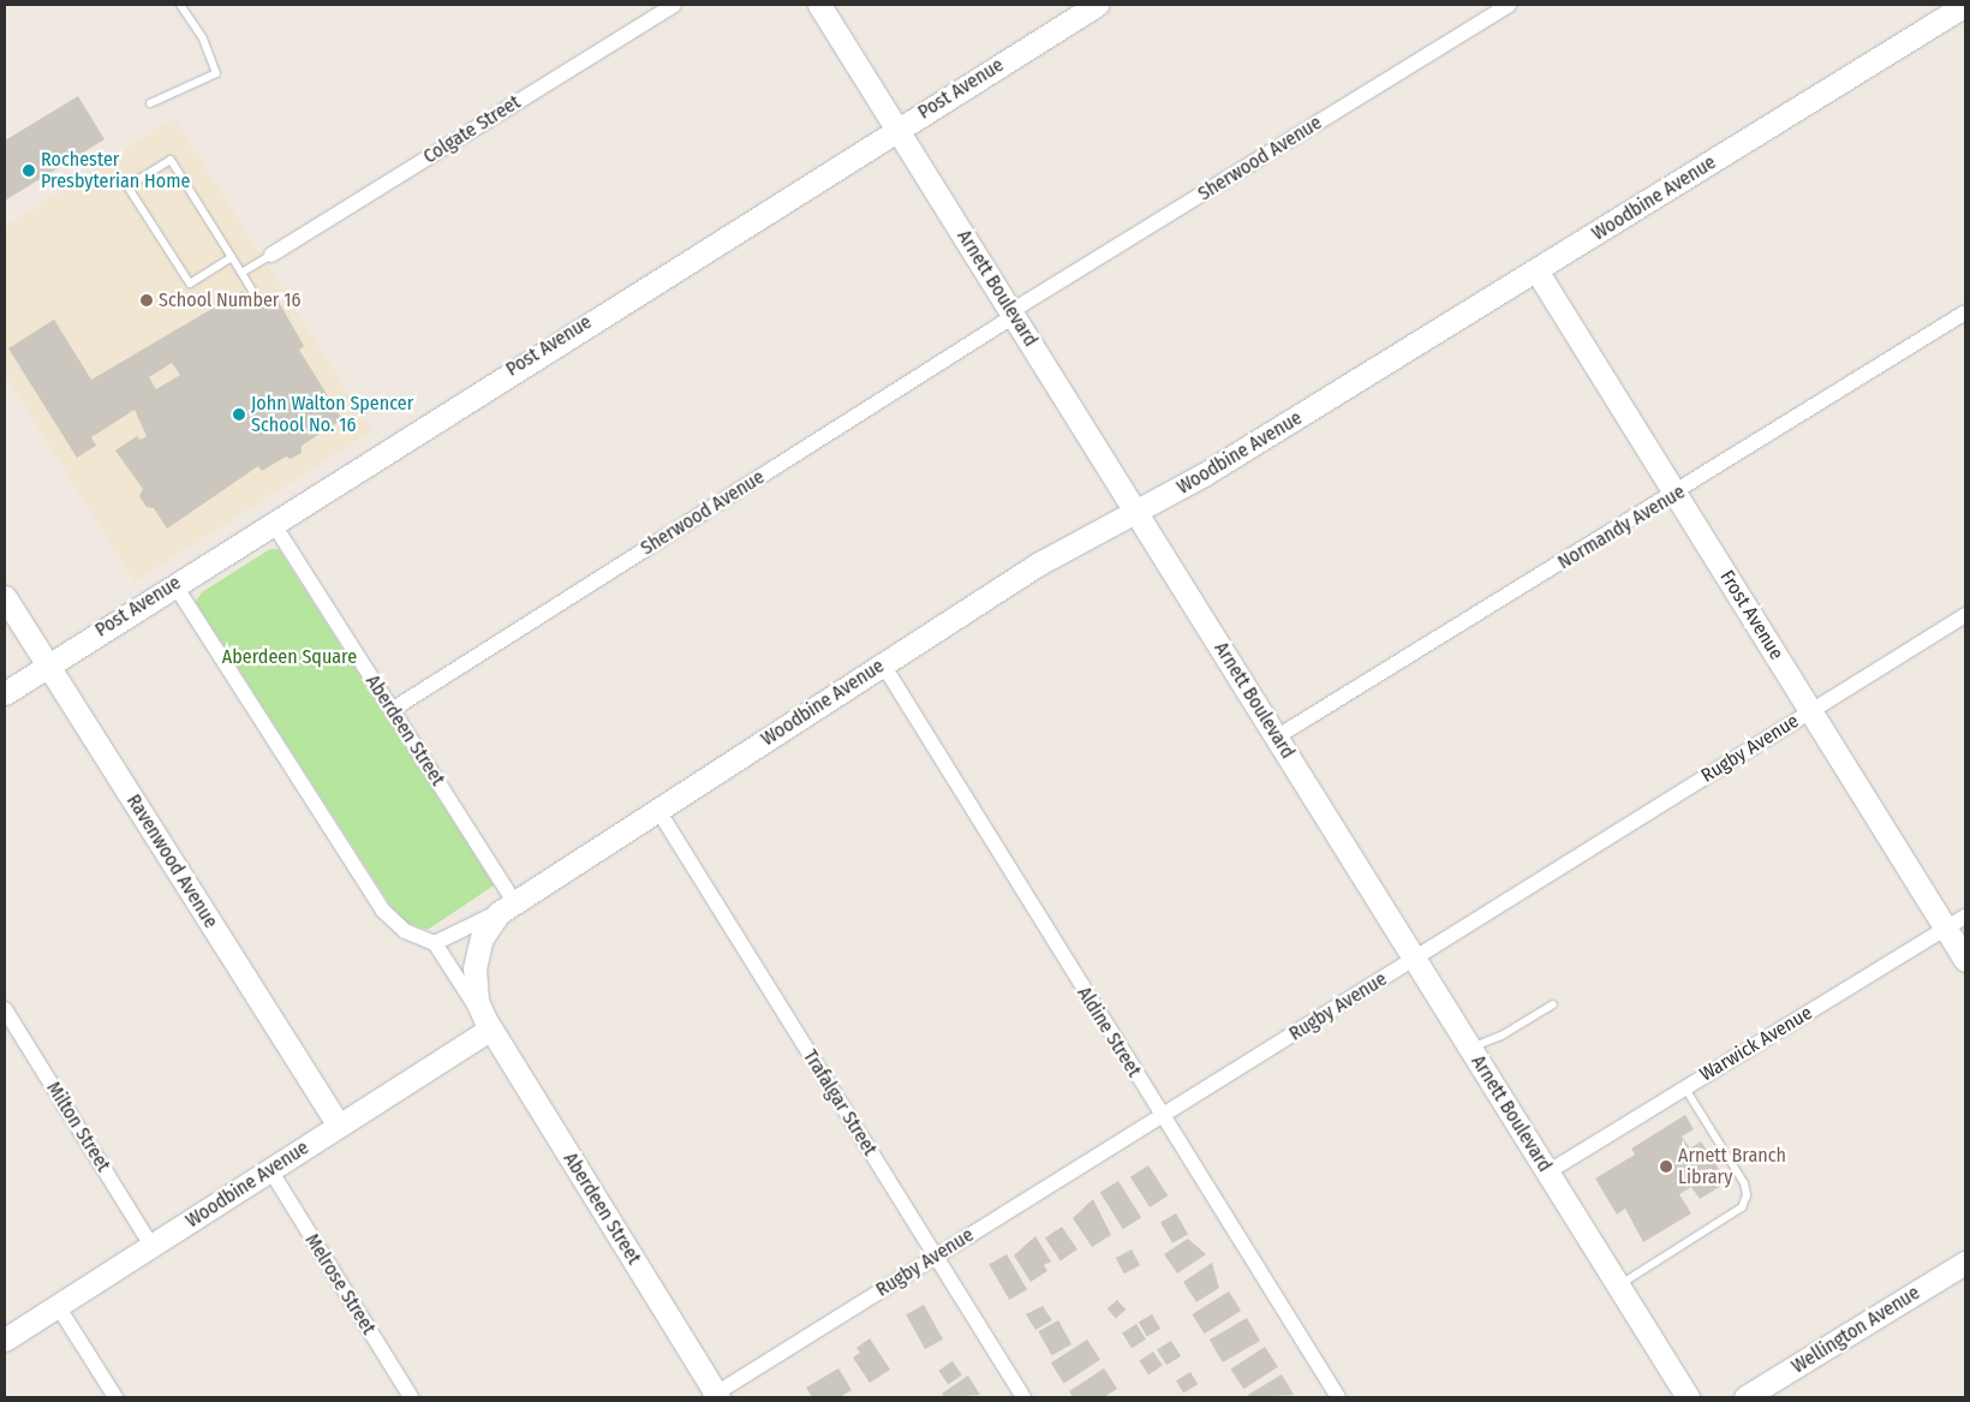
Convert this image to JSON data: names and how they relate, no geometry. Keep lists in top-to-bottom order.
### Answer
{
  "streets": {
    "street": [
      "Post Avenue",
      "Colgate Street",
      "Sherwood Avenue",
      "Woodbine Avenue",
      "Arnett Boulevard",
      "Normandy Avenue",
      "Frost Avenue",
      "Aberdeen Street",
      "Rugby Avenue",
      "Ravenwood Avenue",
      "Aldine Street",
      "Warwick Avenue",
      "Trafalgar Street",
      "Milton Street",
      "Melrose Street",
      "Wellington Avenue"
    ]
  },
  "crossings": [
    ["Post Avenue", "Arnett Boulevard"],
    ["Post Avenue", "Aberdeen Street"],
    ["Post Avenue", "Ravenwood Avenue"],
    ["Sherwood Avenue", "Arnett Boulevard"],
    ["Sherwood Avenue", "Aberdeen Street"],
    ["Woodbine Avenue", "Arnett Boulevard"],
    ["Woodbine Avenue", "Frost Avenue"],
    ["Woodbine Avenue", "Aberdeen Street"],
    ["Woodbine Avenue", "Ravenwood Avenue"],
    ["Woodbine Avenue", "Aldine Street"],
    ["Woodbine Avenue", "Trafalgar Street"],
    ["Woodbine Avenue", "Milton Street"],
    ["Woodbine Avenue", "Melrose Street"],
    ["Arnett Boulevard", "Normandy Avenue"],
    ["Arnett Boulevard", "Rugby Avenue"],
    ["Arnett Boulevard", "Warwick Avenue"],
    ["Normandy Avenue", "Frost Avenue"],
    ["Frost Avenue", "Rugby Avenue"],
    ["Frost Avenue", "Warwick Avenue"],
    ["Aberdeen Street", "Rugby Avenue"],
    ["Rugby Avenue", "Aldine Street"],
    ["Rugby Avenue", "Trafalgar Street"]
  ],
  "parks": ["Aberdeen Square"],
  "places": [
    "Rochester Presbyterian Home",
    "School Number 16",
    "John Walton Spencer School No. 16",
    "Arnett Branch Library"
  ]
}
